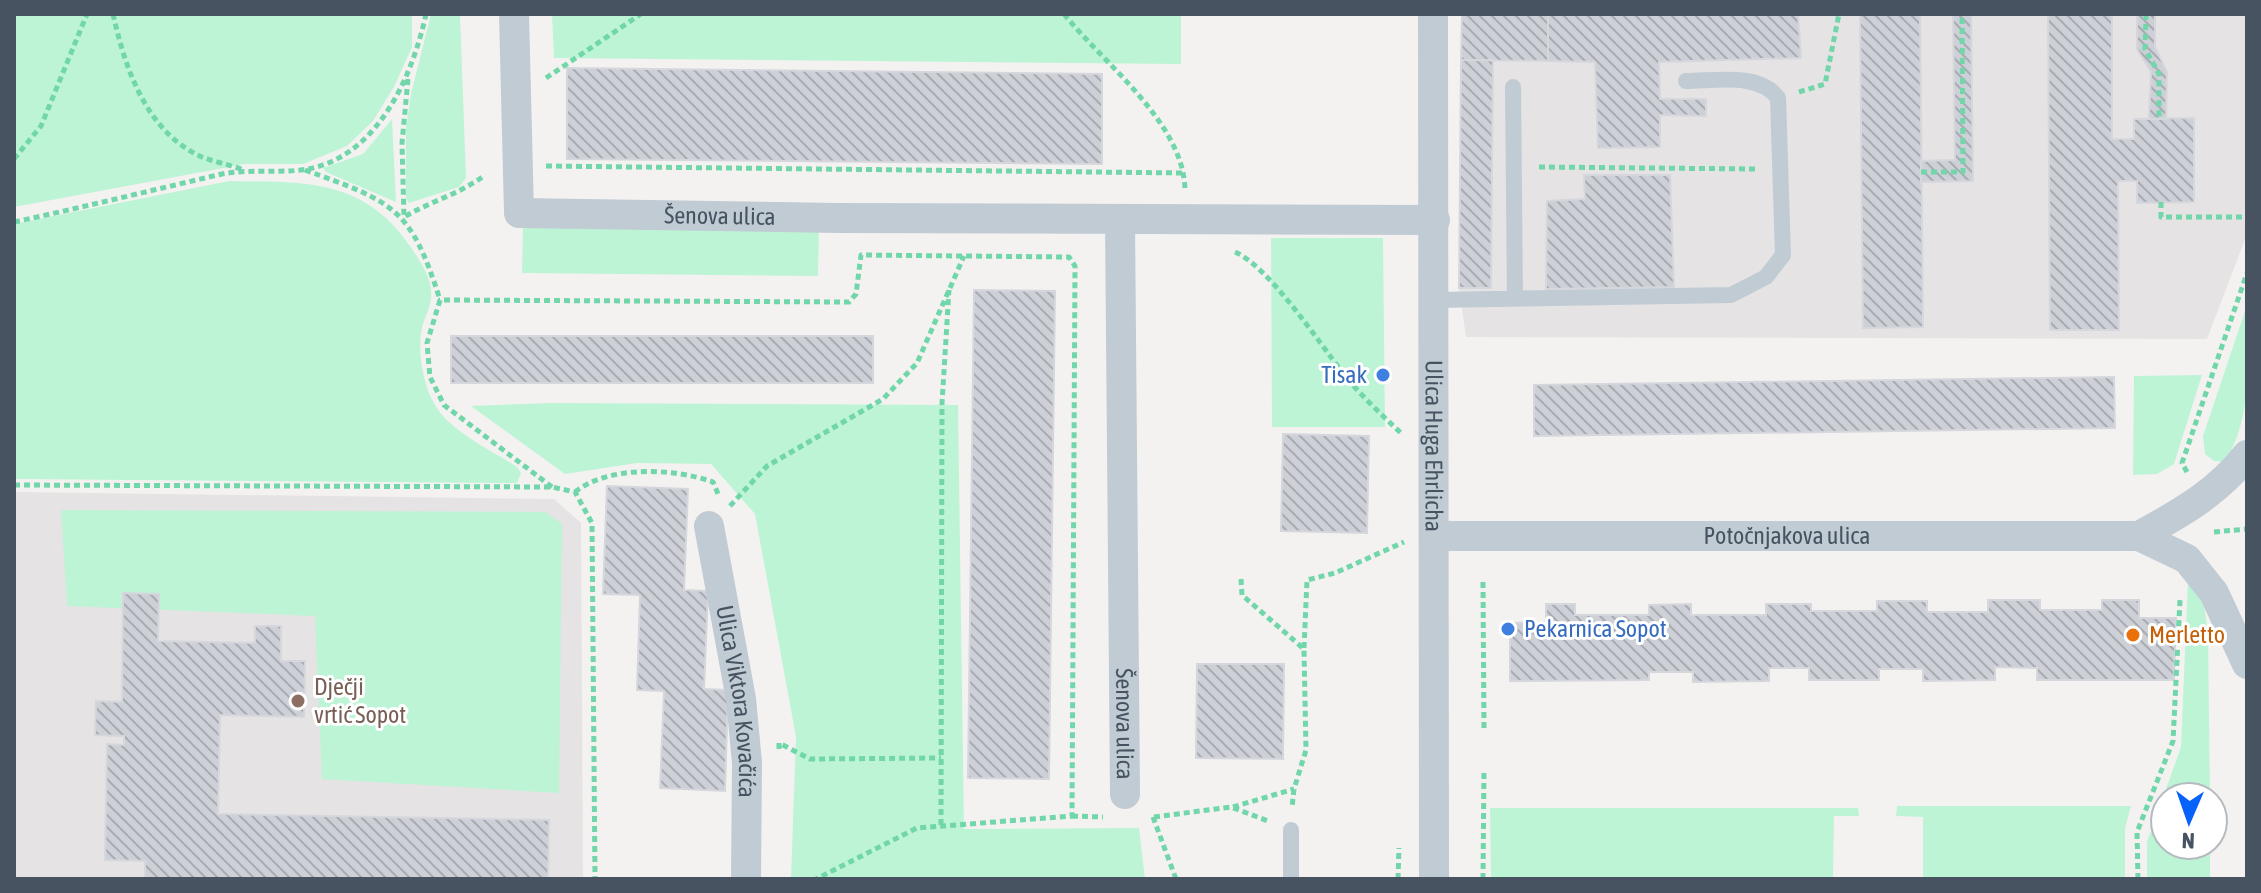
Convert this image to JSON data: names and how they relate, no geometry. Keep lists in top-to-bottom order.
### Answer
{
  "streets": {
    "street": [
      "Šenova ulica",
      "Ulica Huga Ehrlicha",
      "Potočnjakova ulica",
      "Ulica Viktora Kovačića"
    ]
  },
  "crossings": [
    ["Šenova ulica", "Ulica Huga Ehrlicha"],
    ["Ulica Huga Ehrlicha", "Potočnjakova ulica"]
  ],
  "places": [
    "Tisak",
    "Pekarnica Sopot",
    "Merletto",
    "Dječji vrtić Sopot"
  ],
  "north": "bottom"
}
